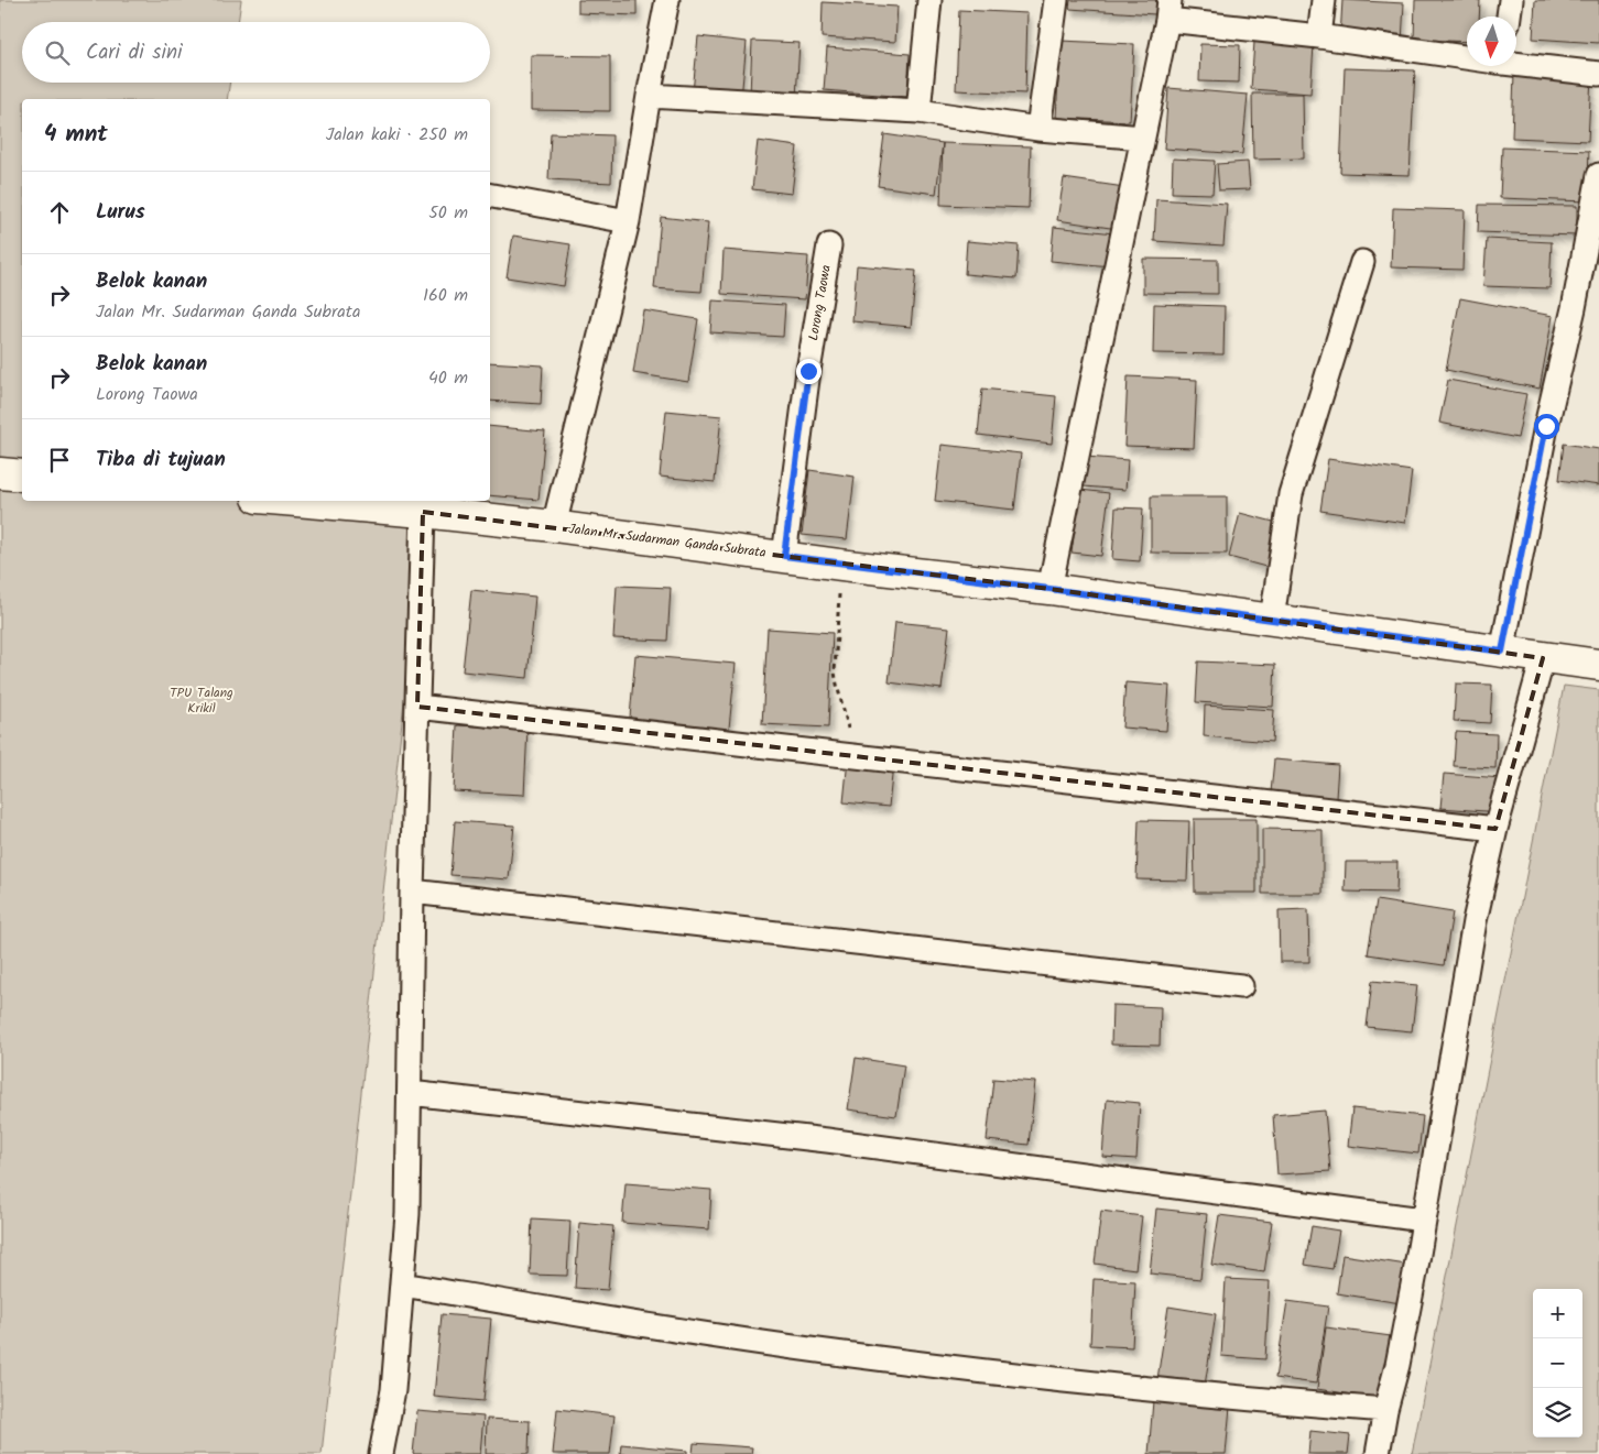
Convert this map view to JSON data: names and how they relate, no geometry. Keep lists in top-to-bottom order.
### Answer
{
  "streets": {
    "street": ["Lorong Taowa", "Jalan Mr. Sudarman Ganda Subrata"]
  },
  "crossings": [
    ["Lorong Taowa", "Jalan Mr. Sudarman Ganda Subrata"]
  ],
  "parks": ["TPU Talang Krikil"],
  "north": "bottom",
  "page": {
    "search": "Cari di sini",
    "heading": ["4 mnt", "Jalan kaki · 250 m"],
    "list": [
      ["Lurus", "50 m"],
      ["Belok kanan", "Jalan Mr. Sudarman Ganda Subrata", "160 m"],
      ["Belok kanan", "Lorong Taowa", "40 m"],
      "Tiba di tujuan"
    ],
    "map_buttons": ["+", "−"]
  }
}
